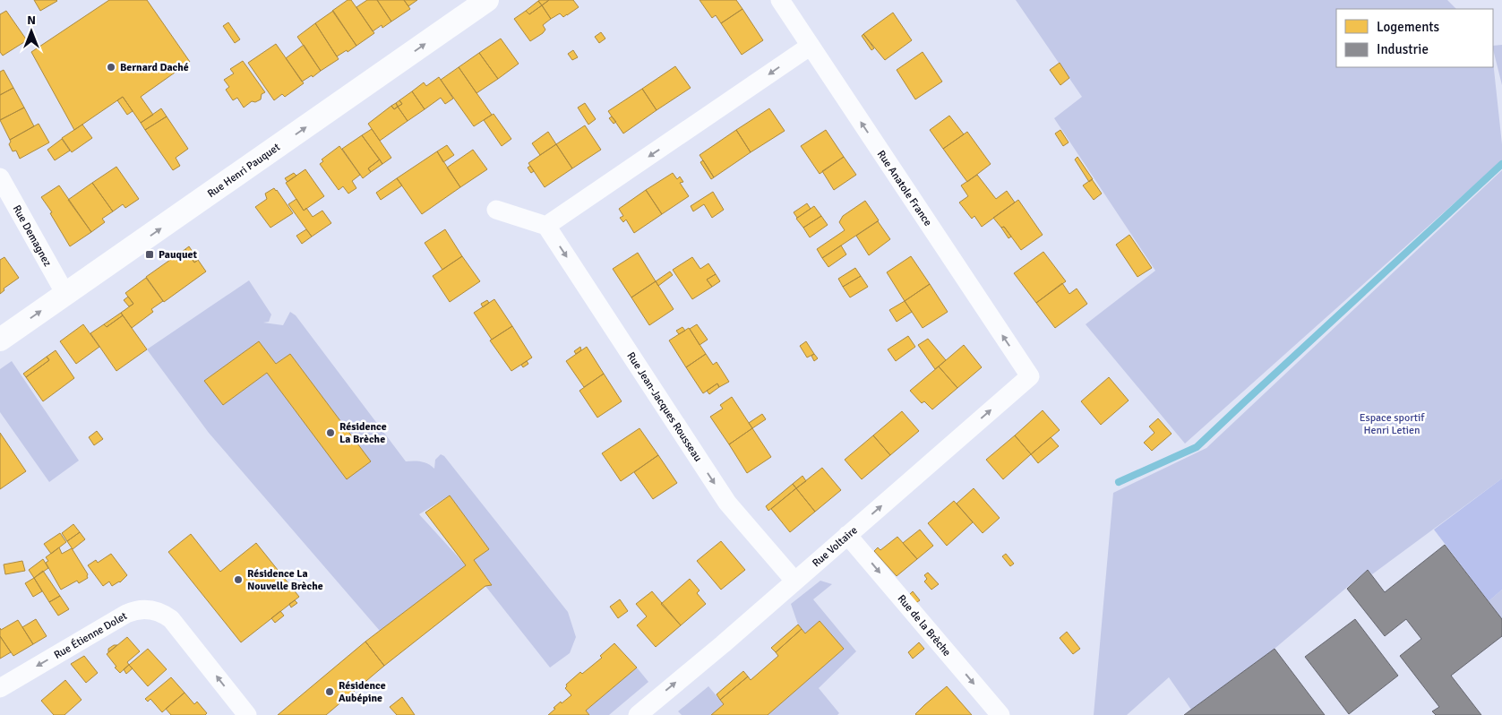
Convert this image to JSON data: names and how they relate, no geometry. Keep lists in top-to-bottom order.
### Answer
{
  "streets": {
    "street": [
      "Rue Henri Pauquet",
      "Rue Anatole France",
      "Rue Demagnez",
      "Rue Jean-Jacques Rousseau",
      "Rue Voltaire",
      "Rue de la Brèche",
      "Rue Étienne Dolet"
    ]
  },
  "crossings": [
    ["Rue Henri Pauquet", "Rue Demagnez"],
    ["Rue Anatole France", "Rue Voltaire"],
    ["Rue Jean-Jacques Rousseau", "Rue Voltaire"],
    ["Rue Voltaire", "Rue de la Brèche"]
  ],
  "one_way": [
    "Rue Henri Pauquet",
    "Rue Anatole France",
    "Rue Jean-Jacques Rousseau",
    "Rue Voltaire",
    "Rue de la Brèche"
  ],
  "parks": ["Espace sportif Henri Letien"],
  "places": {
    "other": [
      "Bernard Daché",
      "Résidence La Brèche",
      "Résidence La Nouvelle Brèche",
      "Résidence Aubépine"
    ],
    "transit": ["Pauquet"]
  },
  "legend": ["Logements", "Industrie"],
  "north": "top"
}
